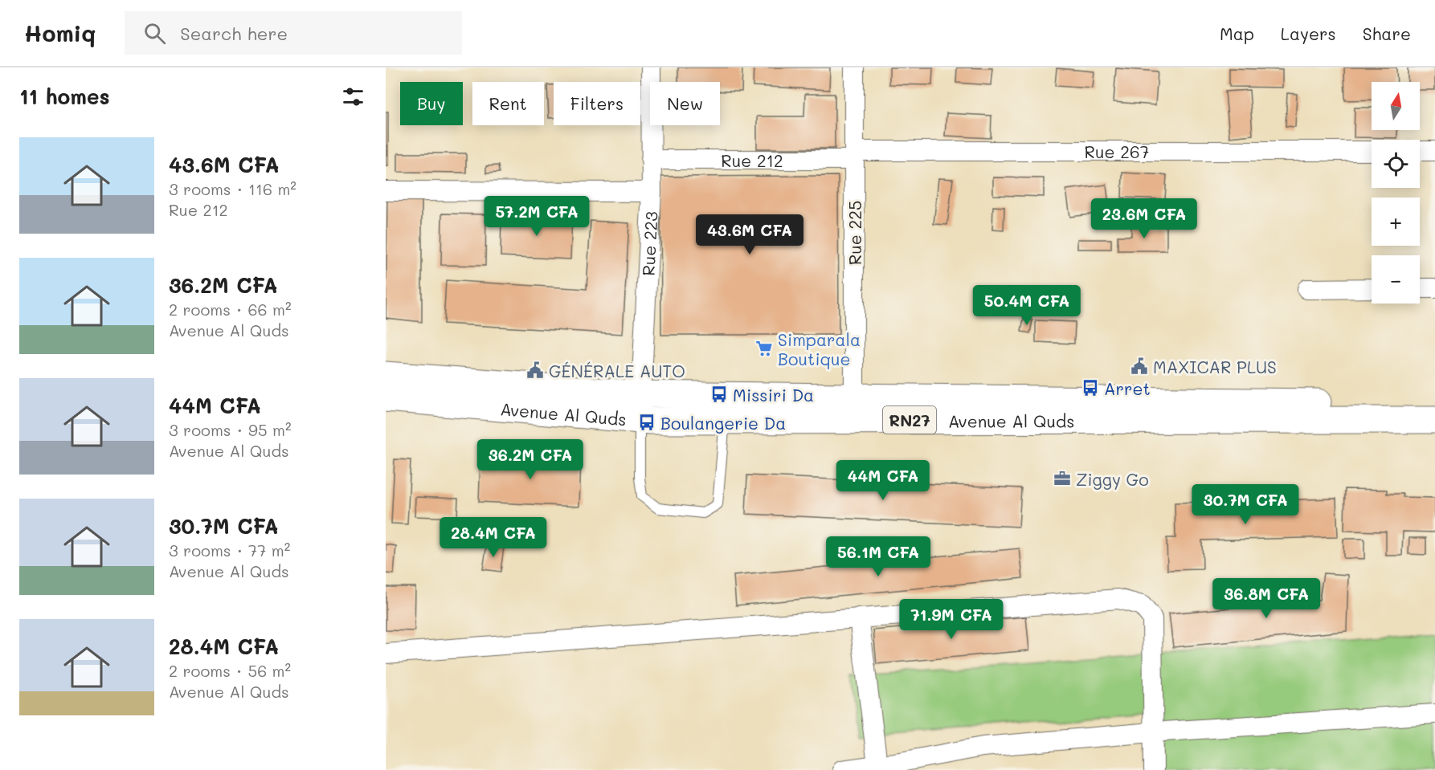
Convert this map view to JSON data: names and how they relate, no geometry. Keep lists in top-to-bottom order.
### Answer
{
  "streets": {
    "main road": ["Avenue Al Quds", "RN27"],
    "street": [
      "Rue 267",
      "Rue 212",
      "Rue 225",
      "Rue 223"
    ]
  },
  "crossings": [
    ["Rue 267", "Rue 212"],
    ["Rue 267", "Rue 225"],
    ["Rue 212", "Rue 225"],
    ["Rue 212", "Rue 223"],
    ["Rue 225", "Avenue Al Quds"],
    ["Rue 223", "Avenue Al Quds"]
  ],
  "places": {
    "supermarket": ["Simparala Boutique"],
    "public building": ["MAXICAR PLUS", "GÉNÉRALE AUTO"],
    "bus stop": ["Arret", "Missiri Da", "Boulangerie Da"],
    "office": ["Ziggy Go"]
  },
  "north": "top",
  "page": {
    "header": "Homiq",
    "search": "Search here",
    "nav": ["Map", "Layers", "Share"],
    "heading": "11 homes",
    "map_buttons": ["+", "−"],
    "chip": [
      "Buy",
      "Rent",
      "Filters",
      "New"
    ],
    "list": [
      {
        "name": "43.6M CFA",
        "note": "3 rooms · 116 m² · Rue 212"
      },
      {
        "name": "36.2M CFA",
        "note": "2 rooms · 66 m² · Avenue Al Quds"
      },
      {
        "name": "44M CFA",
        "note": "3 rooms · 95 m² · Avenue Al Quds"
      },
      {
        "name": "30.7M CFA",
        "note": "3 rooms · 77 m² · Avenue Al Quds"
      },
      {
        "name": "28.4M CFA",
        "note": "2 rooms · 56 m² · Avenue Al Quds"
      }
    ],
    "price": [
      "57.2M CFA",
      "23.6M CFA",
      "43.6M CFA",
      "50.4M CFA",
      "36.2M CFA",
      "44M CFA",
      "30.7M CFA",
      "28.4M CFA",
      "56.1M CFA",
      "36.8M CFA",
      "71.9M CFA"
    ]
  }
}
